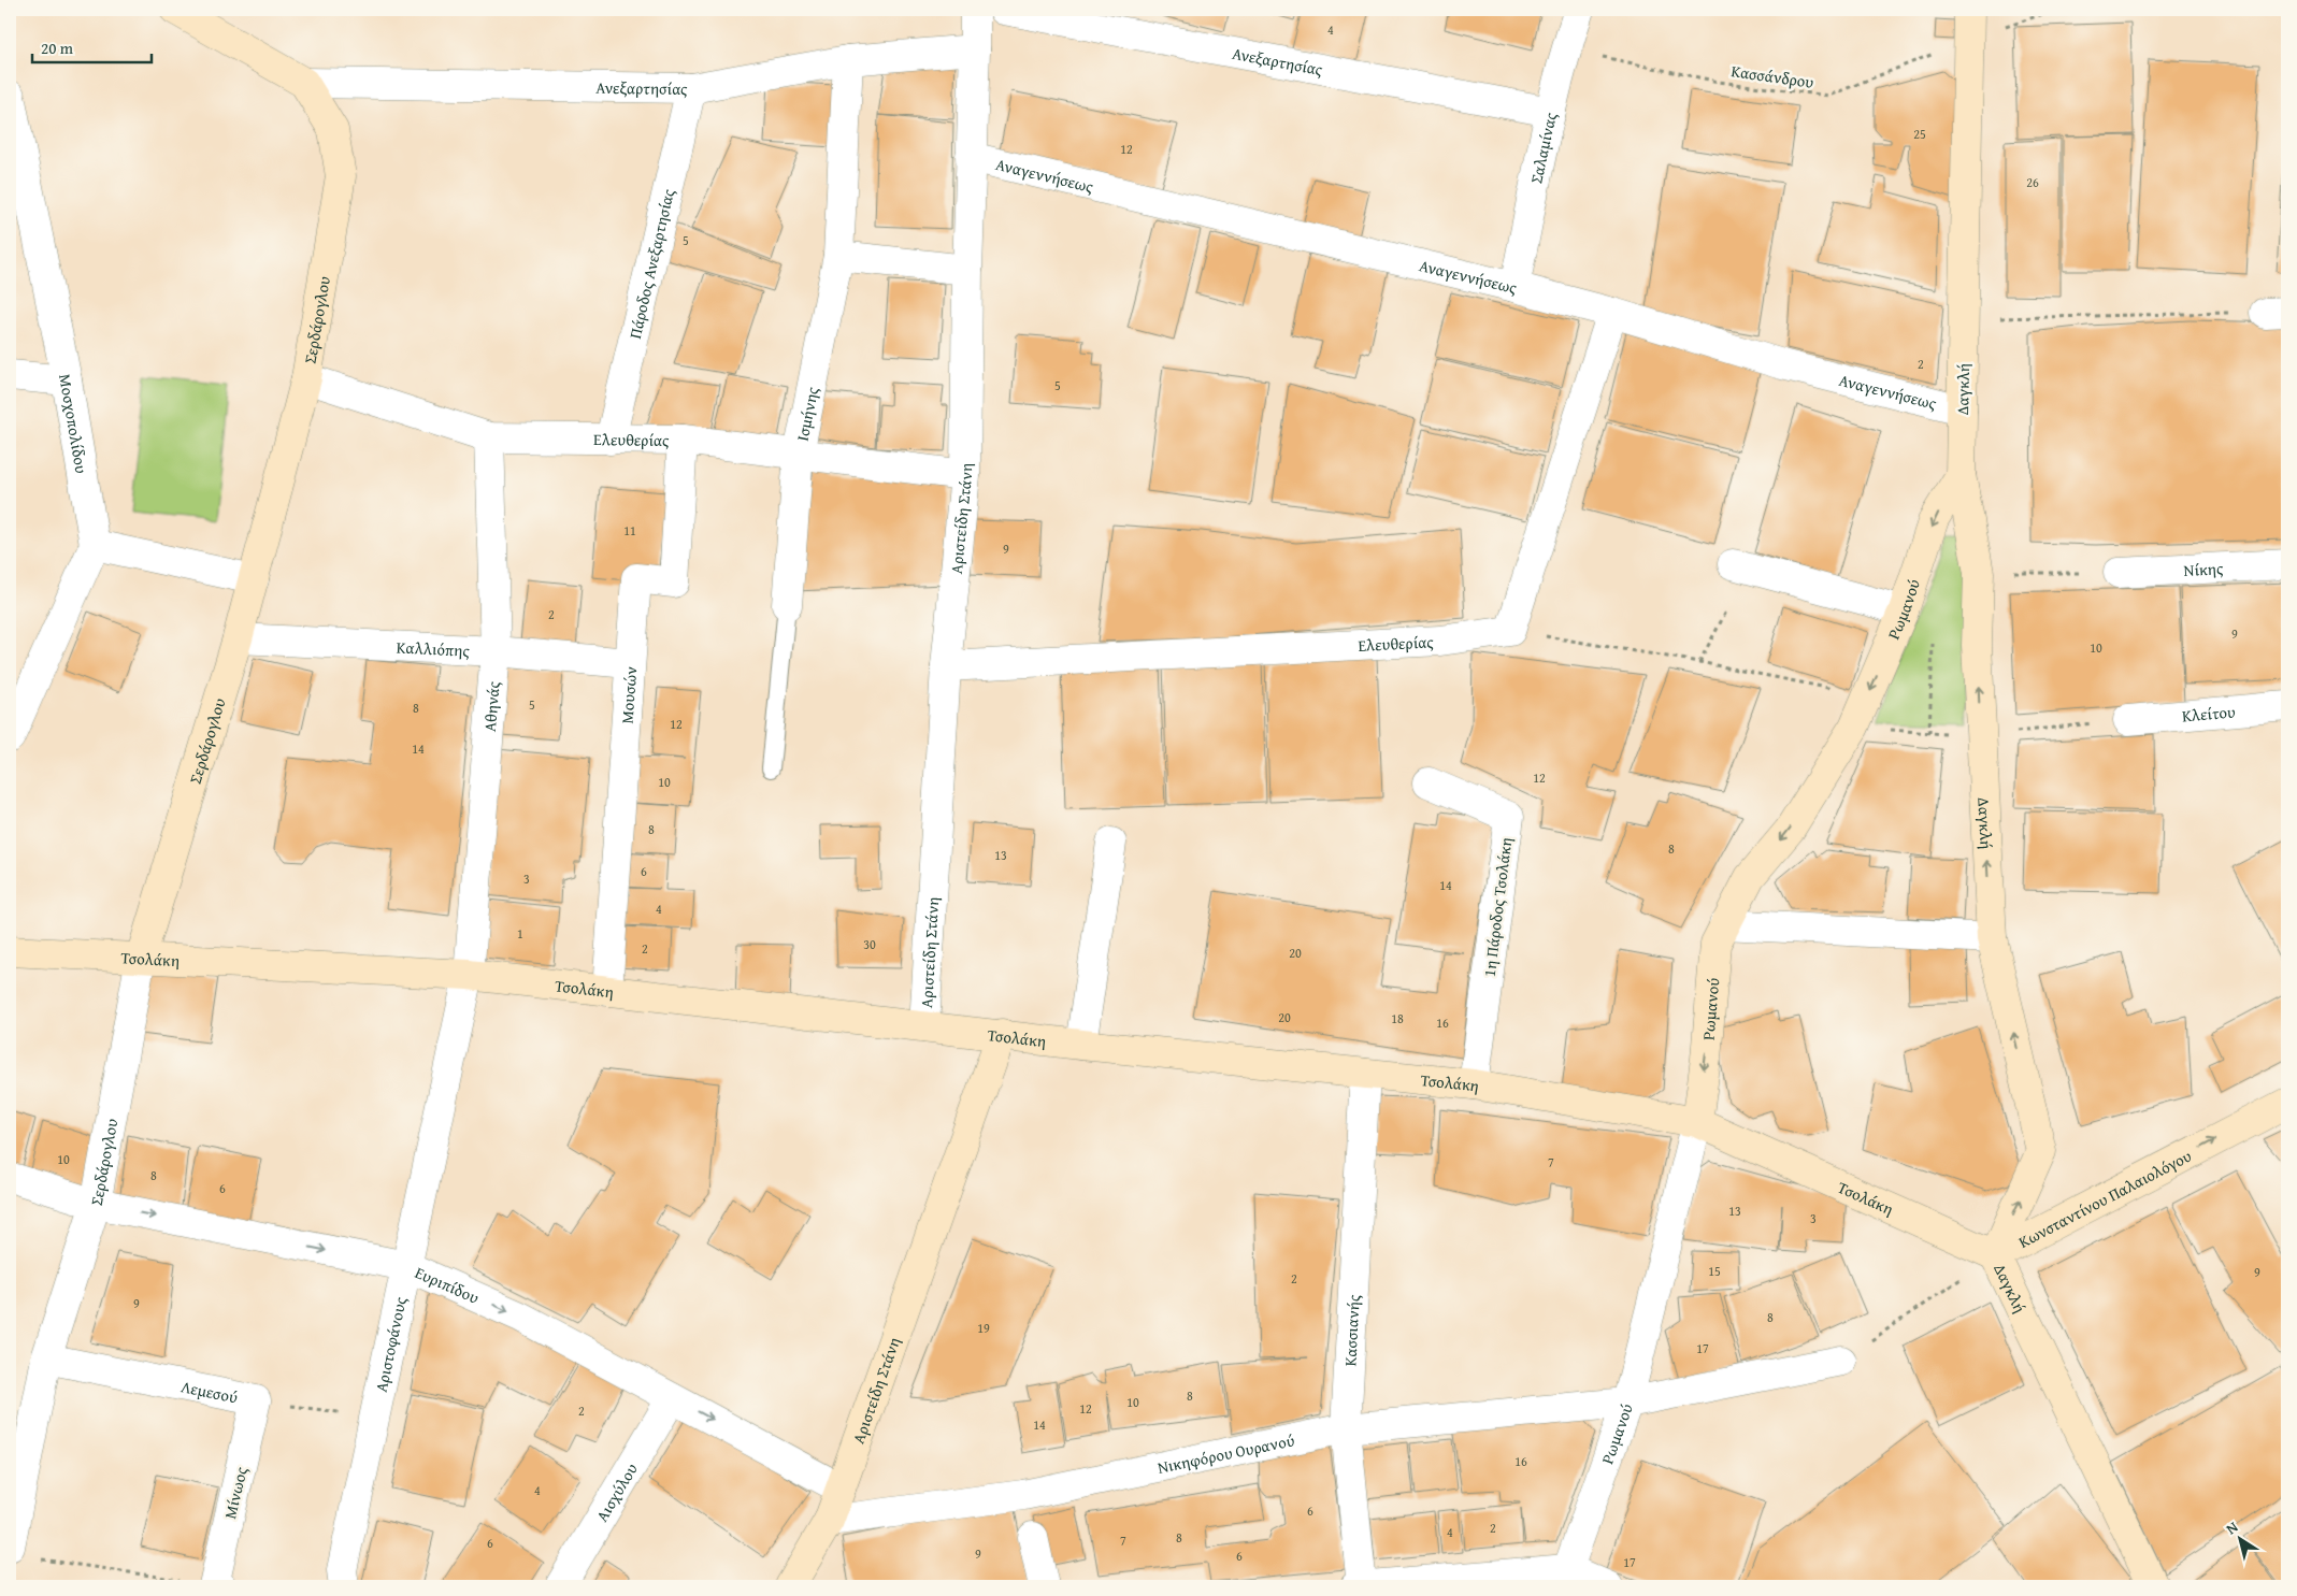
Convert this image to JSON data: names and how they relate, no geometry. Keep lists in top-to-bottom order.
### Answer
{
  "streets": {
    "street": [
      "Ανεξαρτησίας",
      "Σαλαμίνας",
      "Αναγεννήσεως",
      "Πάροδος Ανεξαρτησίας",
      "Σερδάρογλου",
      "Δαγκλή",
      "Ισμήνης",
      "Μοσχοπολίδου",
      "Ελευθερίας",
      "Αριστείδη Στάνη",
      "Νίκης",
      "Ρωμανού",
      "Καλλιόπης",
      "Μουσών",
      "Αθηνάς",
      "Κλείτου",
      "1η Πάροδος Τσολάκη",
      "Τσολάκη",
      "Κωνσταντίνου Παλαιολόγου",
      "Ευριπίδου",
      "Κασσιανής",
      "Αριστοφάνους",
      "Λεμεσού",
      "Νικηφόρου Ουρανού",
      "Αισχύλου",
      "Μίνωος"
    ],
    "path": ["Κασσάνδρου"]
  },
  "crossings": [
    ["Ανεξαρτησίας", "Σαλαμίνας"],
    ["Ανεξαρτησίας", "Πάροδος Ανεξαρτησίας"],
    ["Ανεξαρτησίας", "Σερδάρογλου"],
    ["Ανεξαρτησίας", "Ισμήνης"],
    ["Ανεξαρτησίας", "Αριστείδη Στάνη"],
    ["Κασσάνδρου", "Σαλαμίνας"],
    ["Κασσάνδρου", "Δαγκλή"],
    ["Σαλαμίνας", "Αναγεννήσεως"],
    ["Αναγεννήσεως", "Δαγκλή"],
    ["Αναγεννήσεως", "Αριστείδη Στάνη"],
    ["Πάροδος Ανεξαρτησίας", "Ελευθερίας"],
    ["Σερδάρογλου", "Ελευθερίας"],
    ["Σερδάρογλου", "Καλλιόπης"],
    ["Σερδάρογλου", "Τσολάκη"],
    ["Σερδάρογλου", "Ευριπίδου"],
    ["Σερδάρογλου", "Λεμεσού"],
    ["Δαγκλή", "Ρωμανού"],
    ["Δαγκλή", "Τσολάκη"],
    ["Δαγκλή", "Κωνσταντίνου Παλαιολόγου"],
    ["Ισμήνης", "Ελευθερίας"],
    ["Ελευθερίας", "Αριστείδη Στάνη"],
    ["Ελευθερίας", "Μουσών"],
    ["Ελευθερίας", "Αθηνάς"],
    ["Αριστείδη Στάνη", "Τσολάκη"],
    ["Αριστείδη Στάνη", "Ευριπίδου"],
    ["Αριστείδη Στάνη", "Νικηφόρου Ουρανού"],
    ["Ρωμανού", "Τσολάκη"],
    ["Ρωμανού", "Νικηφόρου Ουρανού"],
    ["Καλλιόπης", "Μουσών"],
    ["Καλλιόπης", "Αθηνάς"],
    ["Μουσών", "Τσολάκη"],
    ["Αθηνάς", "Τσολάκη"],
    ["Αθηνάς", "Αριστοφάνους"],
    ["1η Πάροδος Τσολάκη", "Τσολάκη"],
    ["Τσολάκη", "Κωνσταντίνου Παλαιολόγου"],
    ["Τσολάκη", "Κασσιανής"],
    ["Τσολάκη", "Αριστοφάνους"],
    ["Ευριπίδου", "Αριστοφάνους"],
    ["Ευριπίδου", "Αισχύλου"],
    ["Κασσιανής", "Νικηφόρου Ουρανού"],
    ["Αριστοφάνους", "Λεμεσού"],
    ["Λεμεσού", "Μίνωος"]
  ],
  "one_way": [
    "Δαγκλή",
    "Ρωμανού",
    "Κωνσταντίνου Παλαιολόγου",
    "Ευριπίδου"
  ],
  "house_numbers": [
    "4",
    "25",
    "12",
    "26",
    "5",
    "2",
    "5",
    "11",
    "9",
    "2",
    "9",
    "10",
    "5",
    "8",
    "12",
    "14",
    "12",
    "10",
    "8",
    "8",
    "13",
    "6",
    "3",
    "14",
    "4",
    "1",
    "30",
    "2",
    "20",
    "20",
    "18",
    "16",
    "10",
    "7",
    "8",
    "6",
    "13",
    "3",
    "15",
    "9",
    "2",
    "9",
    "8",
    "19",
    "17",
    "8",
    "10",
    "12",
    "2",
    "14",
    "16",
    "4",
    "6",
    "2",
    "4",
    "8",
    "7",
    "6",
    "9",
    "6",
    "17"
  ],
  "scale_bar": "20 m",
  "north": "top left"
}
